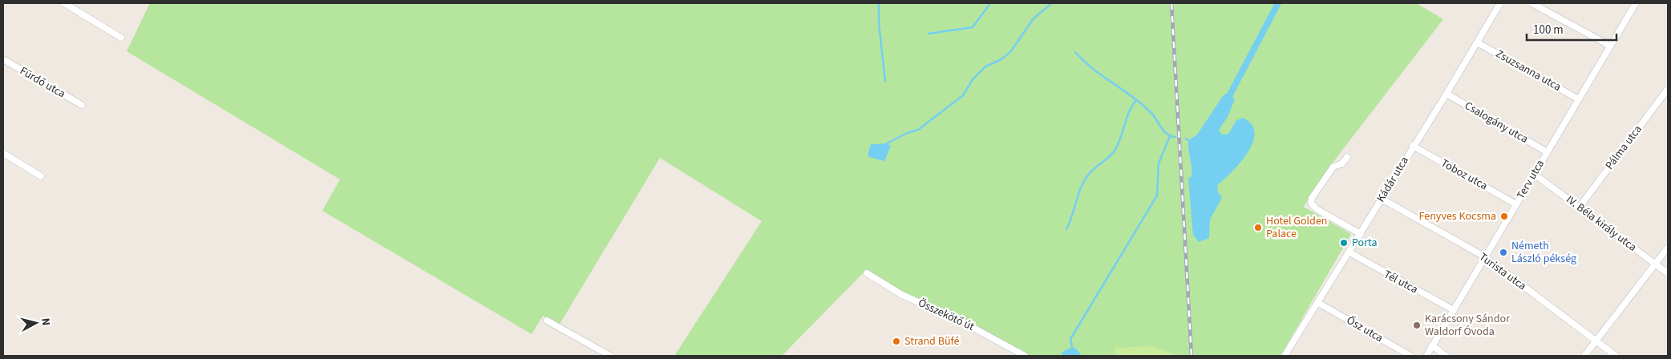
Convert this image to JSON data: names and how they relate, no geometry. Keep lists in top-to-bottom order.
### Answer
{
  "streets": {
    "street": [
      "Zsuzsanna utca",
      "Fürdő utca",
      "Csalogány utca",
      "Pálma utca",
      "Toboz utca",
      "Kádár utca",
      "Terv utca",
      "IV. Béla király utca",
      "Turista utca",
      "Tél utca",
      "Összekötő út",
      "Ősz utca"
    ]
  },
  "crossings": [
    ["Zsuzsanna utca", "Kádár utca"],
    ["Zsuzsanna utca", "Terv utca"],
    ["Csalogány utca", "Kádár utca"],
    ["Csalogány utca", "Terv utca"],
    ["Pálma utca", "IV. Béla király utca"],
    ["Toboz utca", "Kádár utca"],
    ["Toboz utca", "Terv utca"],
    ["Kádár utca", "Turista utca"],
    ["Kádár utca", "Tél utca"],
    ["Kádár utca", "Ősz utca"],
    ["Terv utca", "IV. Béla király utca"],
    ["Terv utca", "Turista utca"],
    ["Terv utca", "Tél utca"]
  ],
  "places": [
    "Fenyves Kocsma",
    "Hotel Golden Palace",
    "Porta",
    "Németh László pékség",
    "Karácsony Sándor Waldorf Óvoda",
    "Strand Büfé"
  ],
  "scale_bar": "100 m",
  "north": "right"
}
